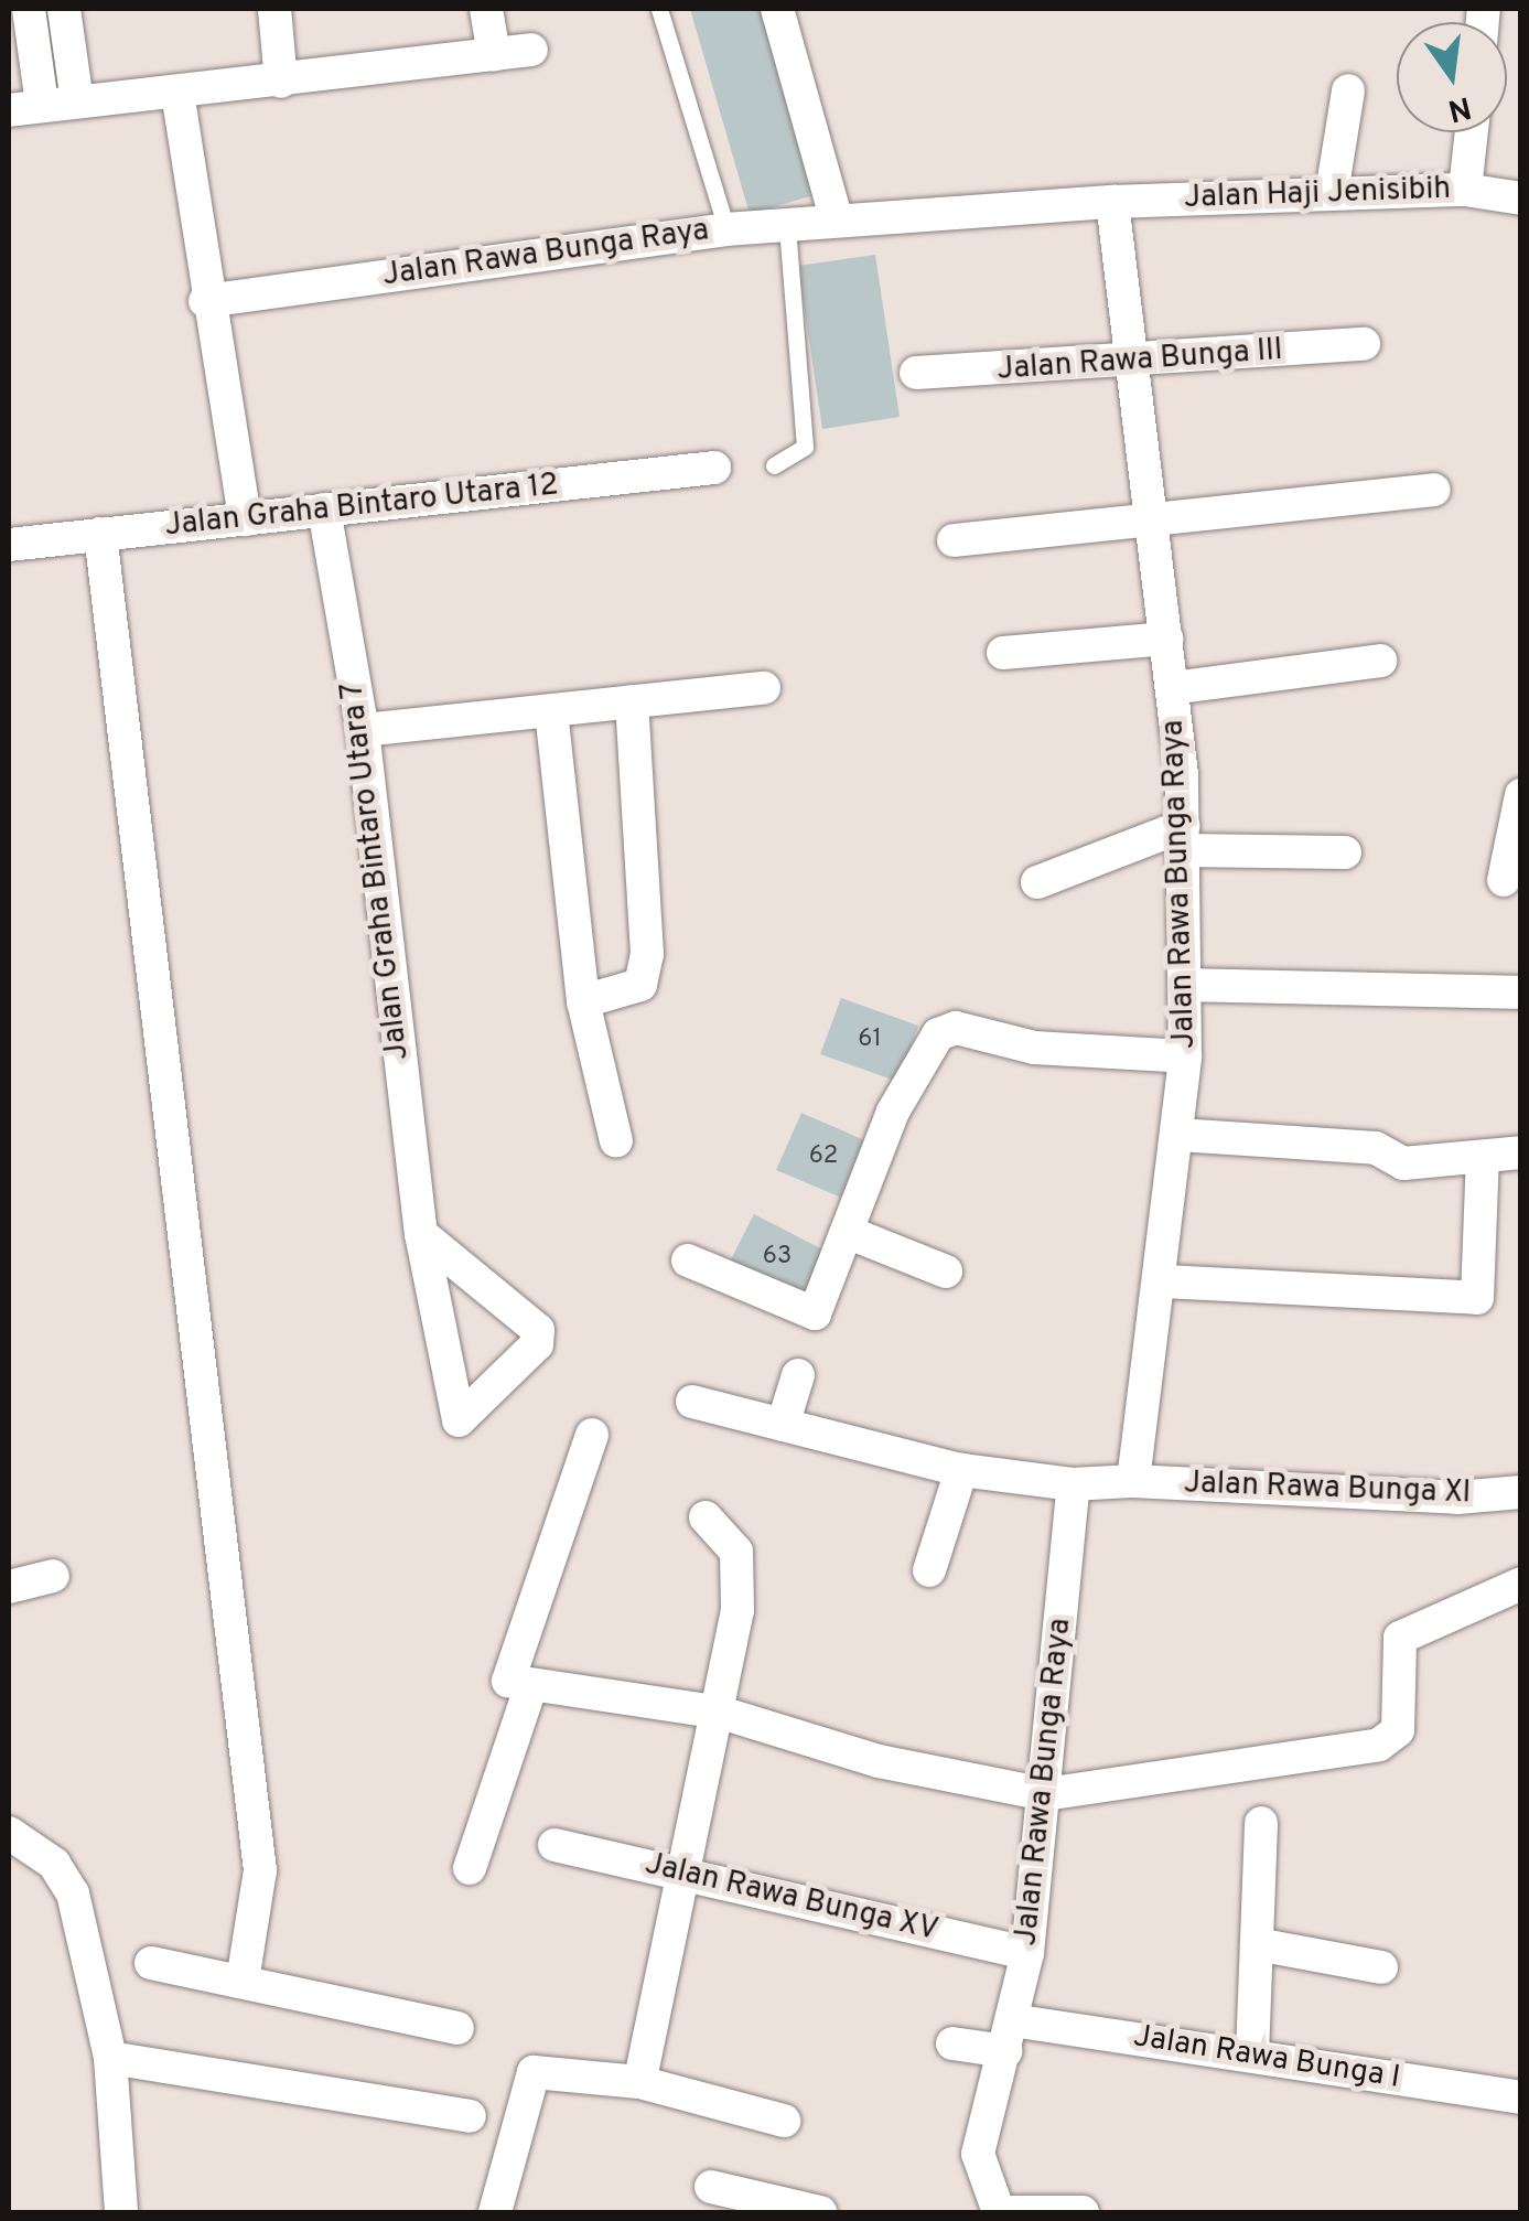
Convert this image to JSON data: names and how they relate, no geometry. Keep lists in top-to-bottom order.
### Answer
{
  "streets": {
    "street": [
      "Jalan Haji Jenisibih",
      "Jalan Rawa Bunga Raya",
      "Jalan Rawa Bunga III",
      "Jalan Graha Bintaro Utara 12",
      "Jalan Graha Bintaro Utara 7",
      "Jalan Rawa Bunga XI",
      "Jalan Rawa Bunga XV",
      "Jalan Rawa Bunga I"
    ]
  },
  "crossings": [
    ["Jalan Haji Jenisibih", "Jalan Rawa Bunga Raya"],
    ["Jalan Rawa Bunga Raya", "Jalan Rawa Bunga III"],
    ["Jalan Rawa Bunga Raya", "Jalan Rawa Bunga XI"],
    ["Jalan Rawa Bunga Raya", "Jalan Rawa Bunga XV"],
    ["Jalan Rawa Bunga Raya", "Jalan Rawa Bunga I"],
    ["Jalan Graha Bintaro Utara 12", "Jalan Graha Bintaro Utara 7"]
  ],
  "house_numbers": ["61", "62", "63"],
  "north": "bottom"
}
